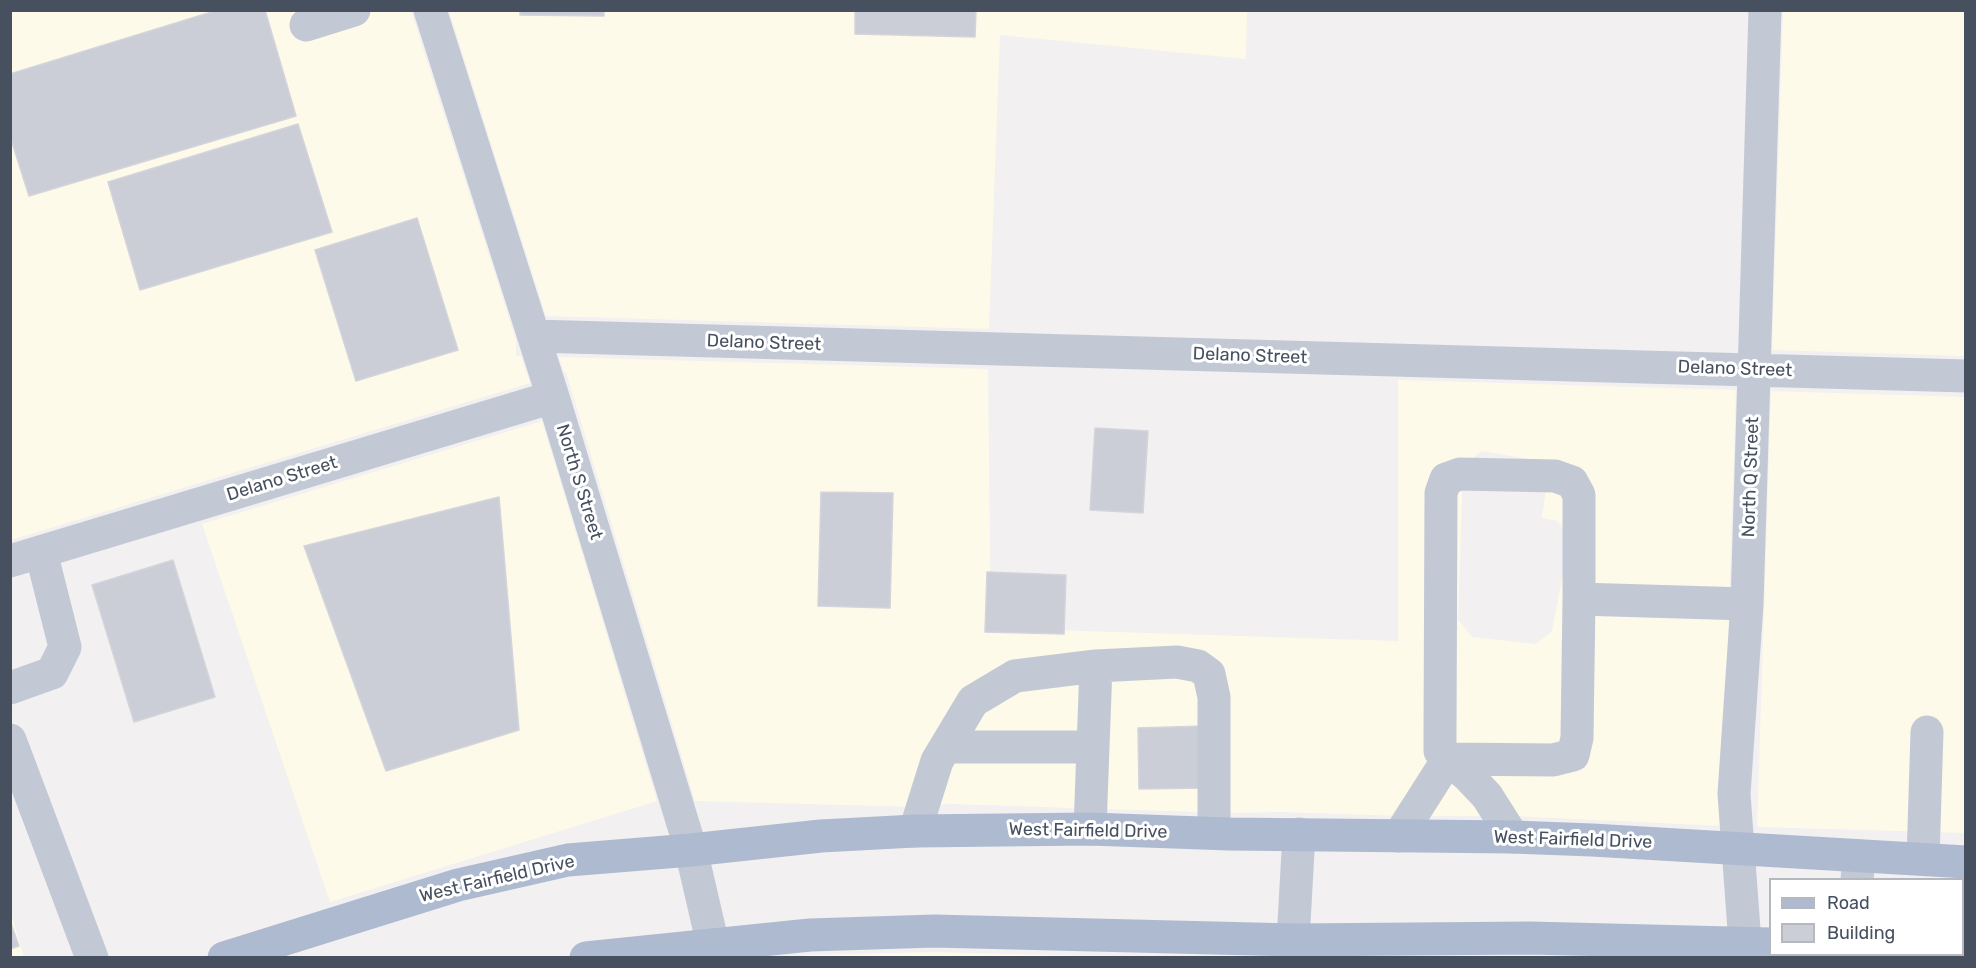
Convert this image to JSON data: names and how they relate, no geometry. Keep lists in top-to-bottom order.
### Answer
{
  "streets": {
    "main road": ["West Fairfield Drive"],
    "street": ["Delano Street", "North Q Street", "North S Street"]
  },
  "crossings": [
    ["Delano Street", "North Q Street"],
    ["Delano Street", "North S Street"],
    ["North Q Street", "West Fairfield Drive"],
    ["North S Street", "West Fairfield Drive"]
  ],
  "legend": ["Road", "Building"]
}
